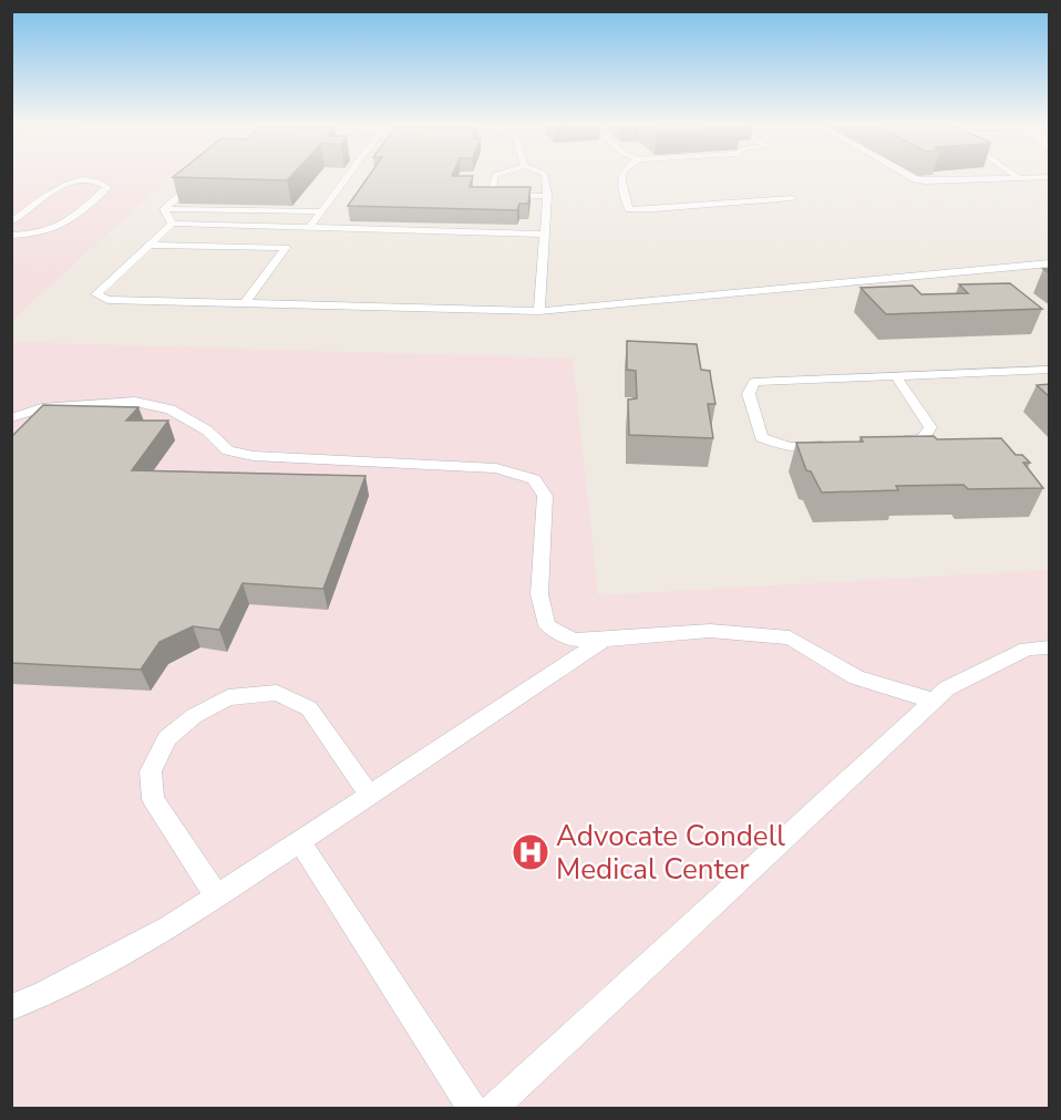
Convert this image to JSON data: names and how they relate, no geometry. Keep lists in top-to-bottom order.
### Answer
{
  "places": {
    "hospital": ["Advocate Condell Medical Center"]
  }
}
